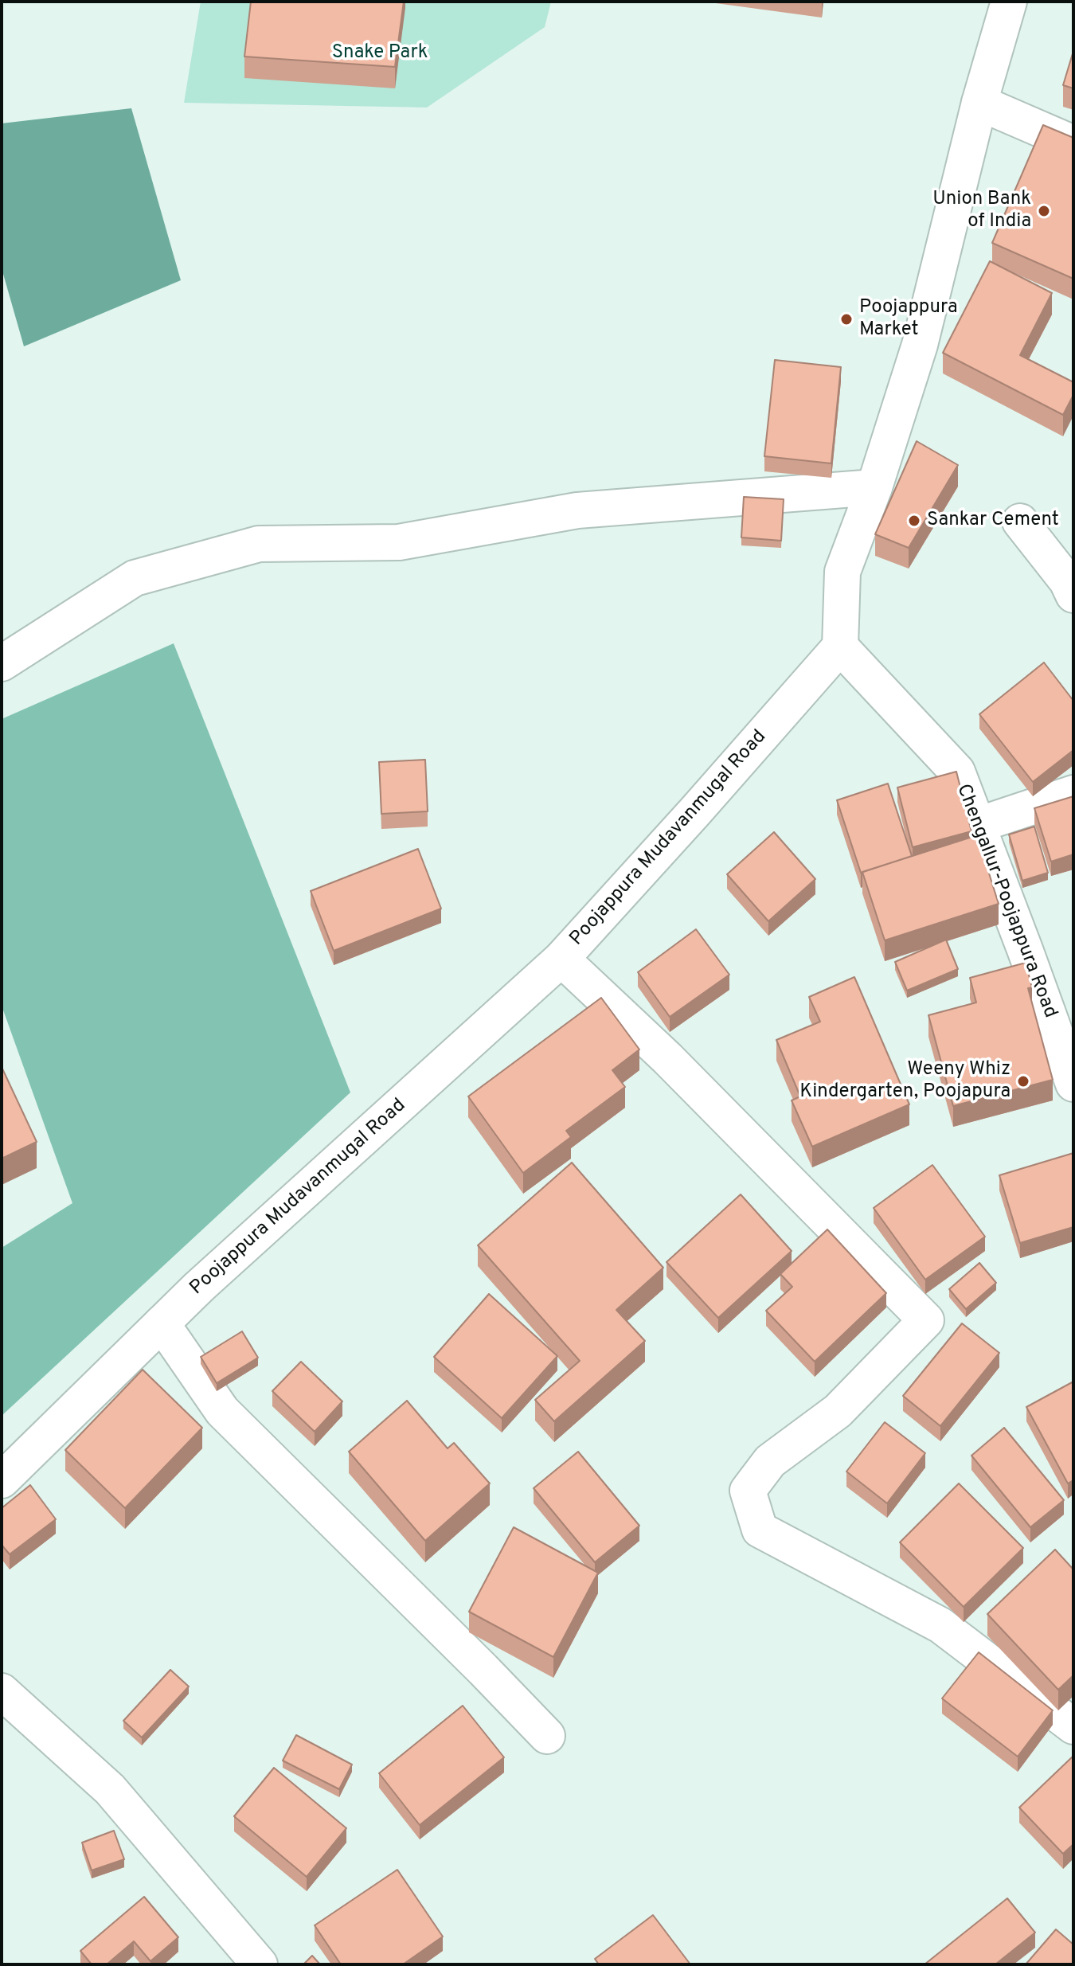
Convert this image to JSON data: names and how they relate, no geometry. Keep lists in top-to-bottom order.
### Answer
{
  "streets": {
    "street": ["Poojappura Mudavanmugal Road", "Chengallur-Poojappura Road"]
  },
  "crossings": [
    ["Poojappura Mudavanmugal Road", "Chengallur-Poojappura Road"]
  ],
  "parks": ["Snake Park"],
  "places": [
    "Union Bank of India",
    "Poojappura Market",
    "Sankar Cement",
    "Weeny Whiz Kindergarten, Poojapura"
  ]
}
